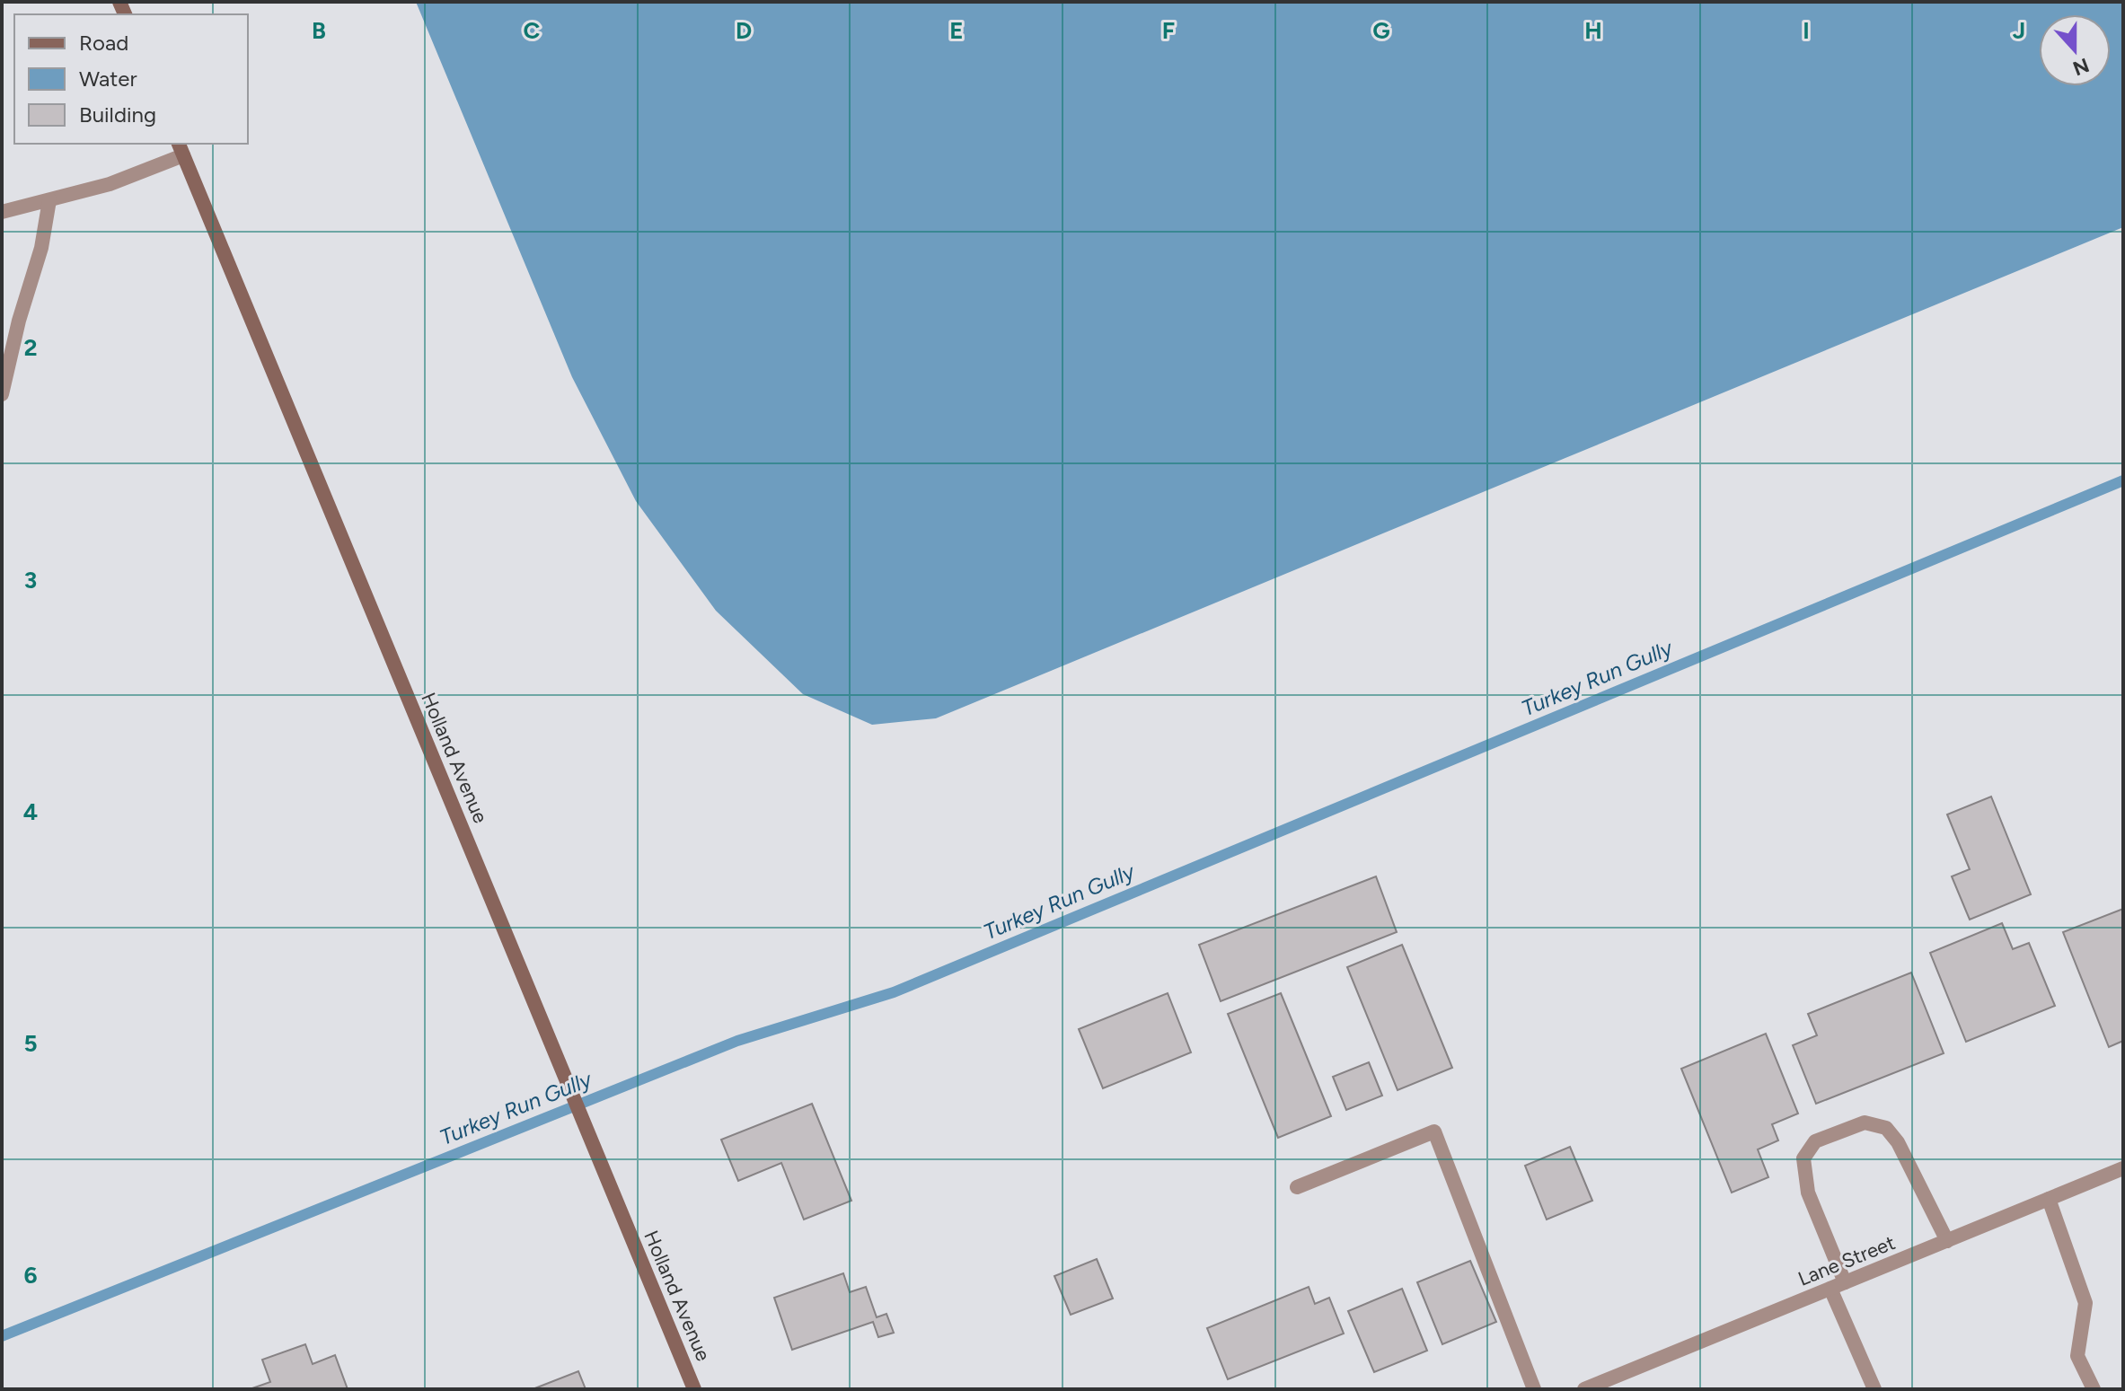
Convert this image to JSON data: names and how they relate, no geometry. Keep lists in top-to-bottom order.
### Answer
{
  "streets": {
    "main road": ["Holland Avenue"],
    "street": ["Lane Street"]
  },
  "water": ["Turkey Run Gully"],
  "legend": ["Road", "Water", "Building"],
  "north": "bottom",
  "grid": {
    "columns": [
      "B",
      "C",
      "D",
      "E",
      "F",
      "G",
      "H",
      "I",
      "J"
    ],
    "rows": [
      "2",
      "3",
      "4",
      "5",
      "6"
    ]
  }
}
